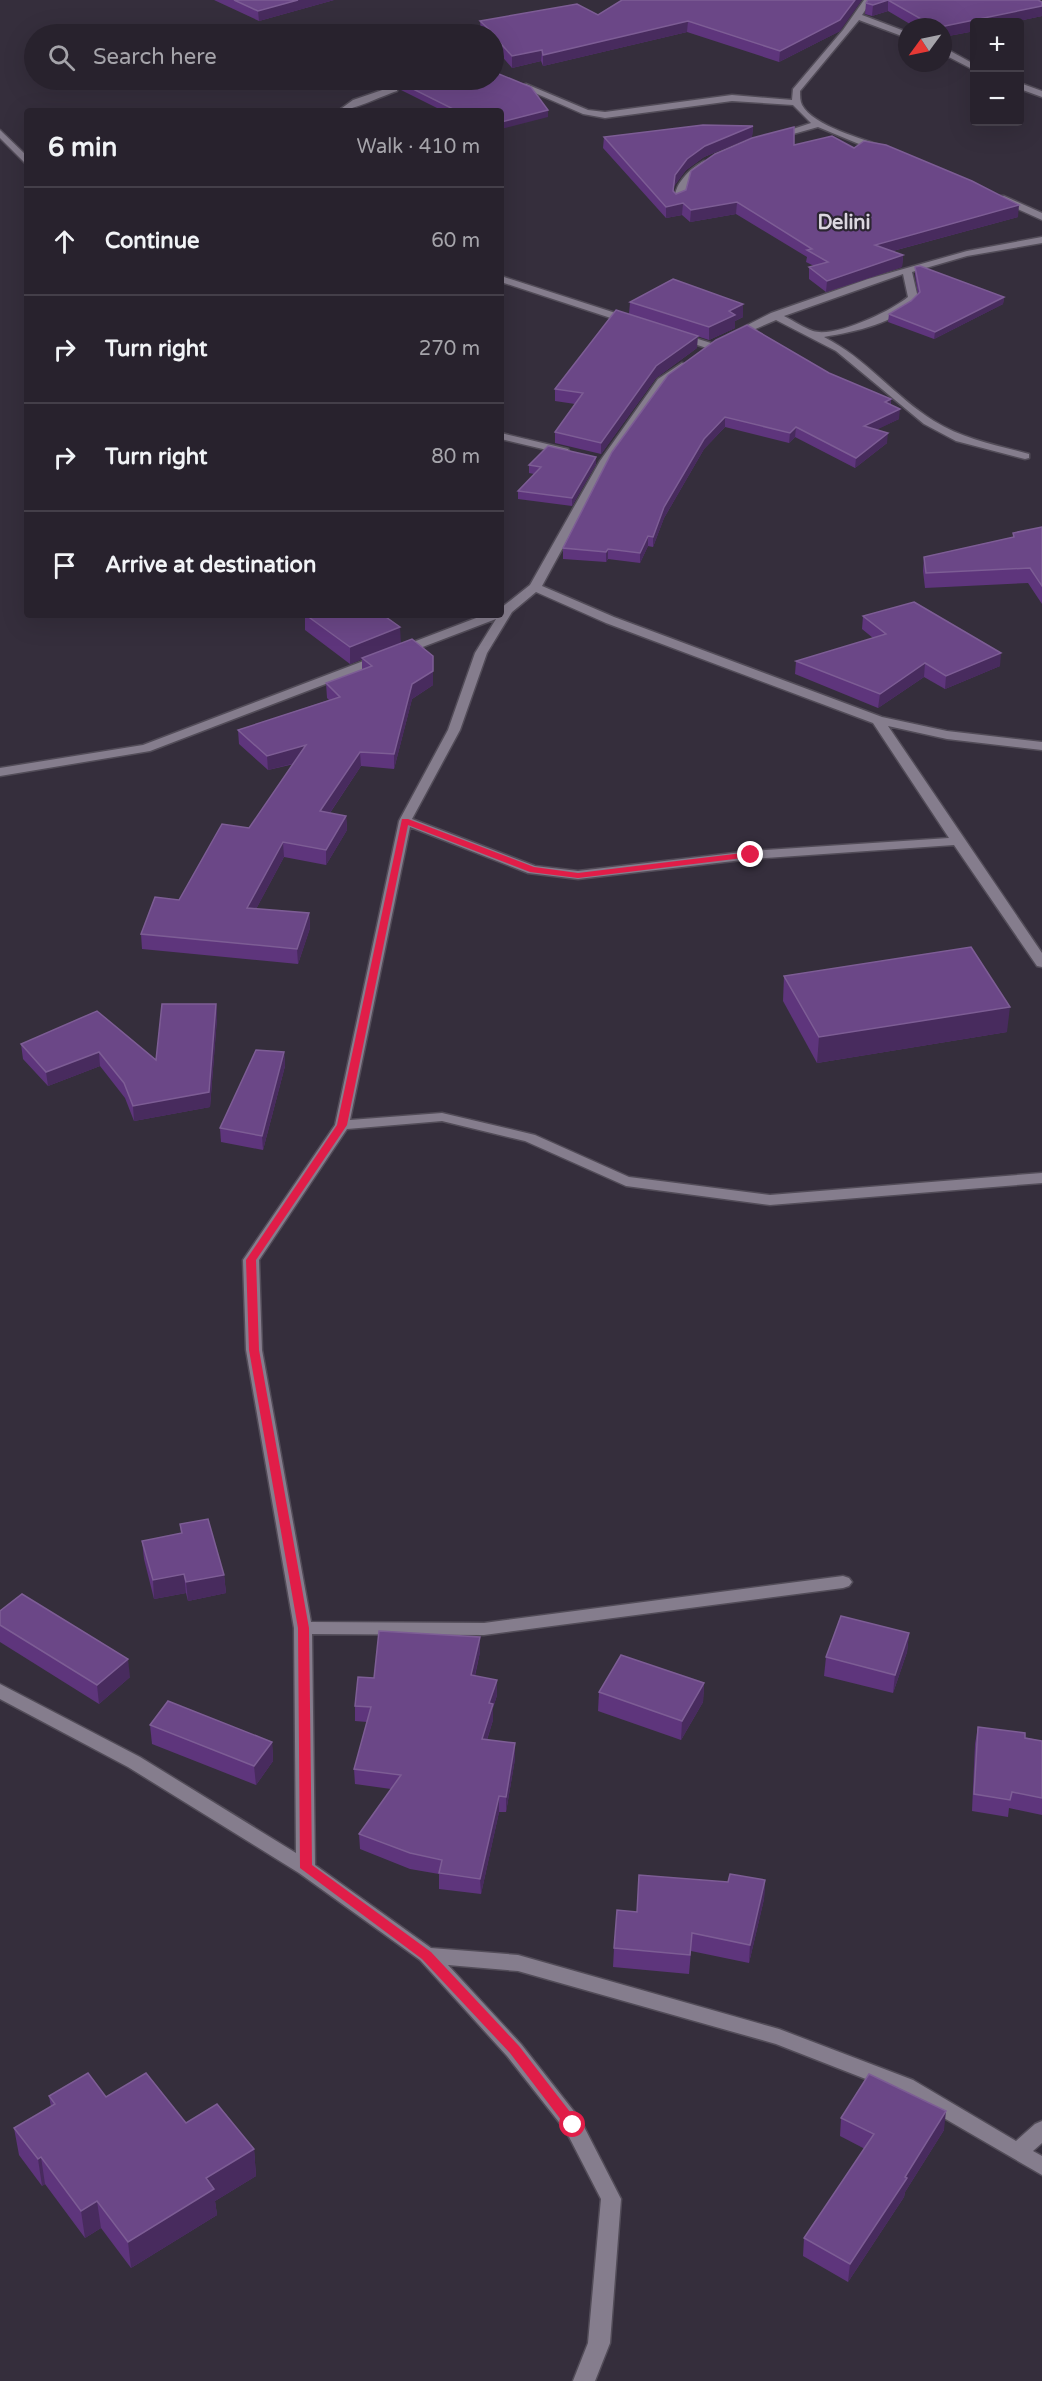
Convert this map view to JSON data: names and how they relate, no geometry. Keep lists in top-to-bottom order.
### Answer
{
  "districts": ["Delini"],
  "north": "bottom left",
  "page": {
    "map_buttons": ["+", "−"],
    "search": "Search here",
    "heading": ["6 min", "Walk · 410 m"],
    "list": [
      ["Continue", "60 m"],
      ["Turn right", "270 m"],
      ["Turn right", "80 m"],
      "Arrive at destination"
    ]
  }
}
